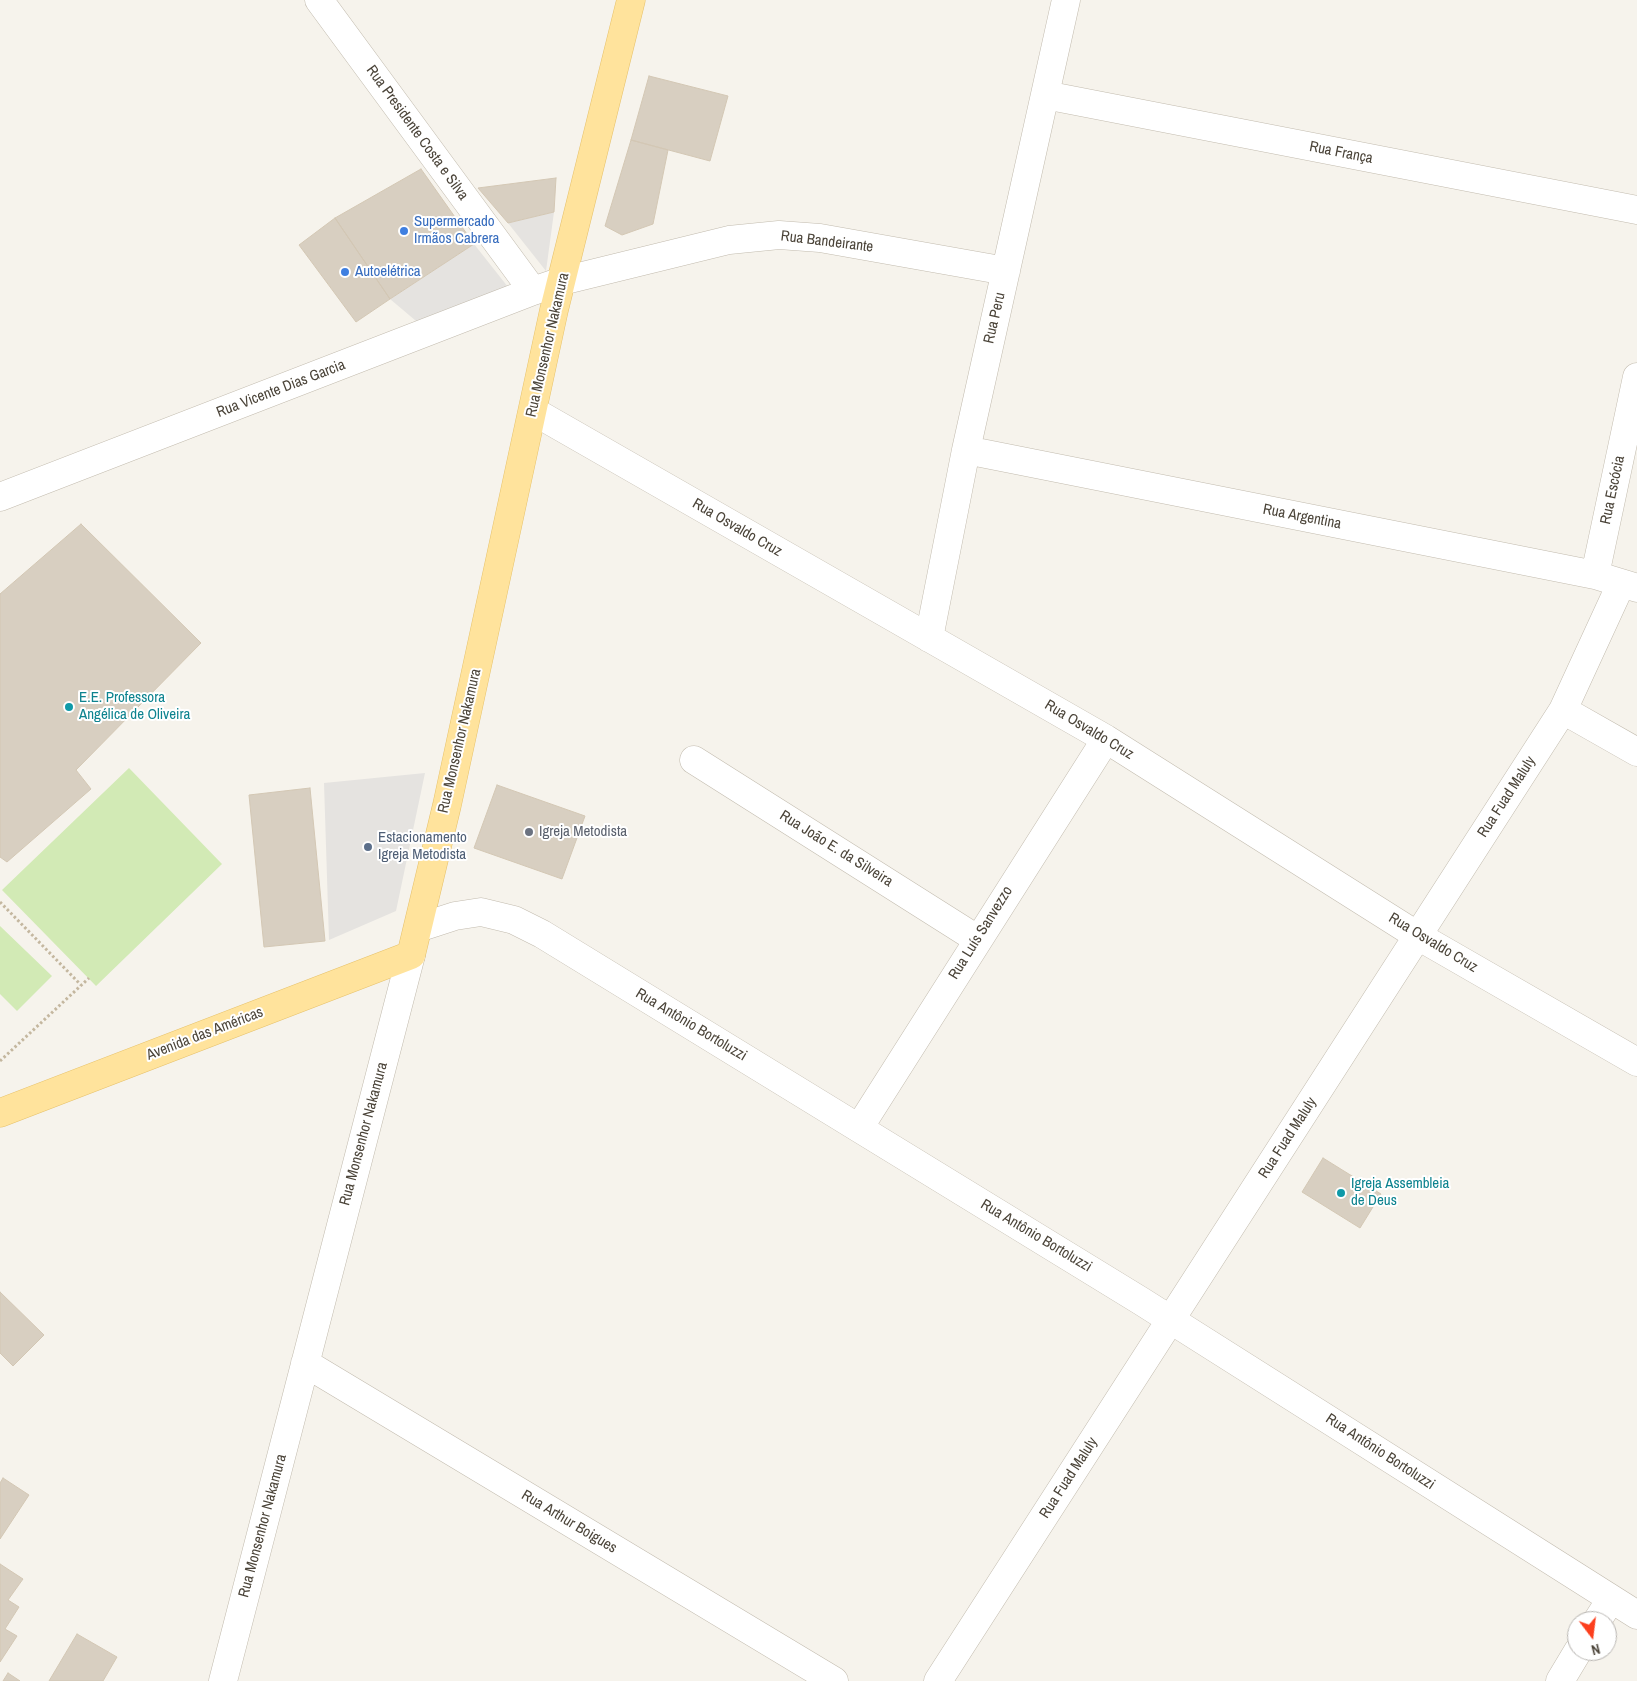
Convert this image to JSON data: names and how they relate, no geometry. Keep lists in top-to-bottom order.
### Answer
{
  "streets": {
    "main road": ["Rua Monsenhor Nakamura", "Avenida das Américas"],
    "street": [
      "Rua Presidente Costa e Silva",
      "Rua França",
      "Rua Bandeirante",
      "Rua Peru",
      "Rua Vicente Dias Garcia",
      "Rua Escócia",
      "Rua Argentina",
      "Rua Osvaldo Cruz",
      "Rua Fuad Maluly",
      "Rua João E. da Silveira",
      "Rua Luís Sanvezzo",
      "Rua Antônio Bortoluzzi",
      "Rua Arthur Boigues"
    ]
  },
  "crossings": [
    ["Rua Presidente Costa e Silva", "Rua Vicente Dias Garcia"],
    ["Rua França", "Rua Peru"],
    ["Rua Bandeirante", "Rua Peru"],
    ["Rua Bandeirante", "Rua Monsenhor Nakamura"],
    ["Rua Bandeirante", "Rua Vicente Dias Garcia"],
    ["Rua Peru", "Rua Argentina"],
    ["Rua Peru", "Rua Osvaldo Cruz"],
    ["Rua Monsenhor Nakamura", "Rua Vicente Dias Garcia"],
    ["Rua Monsenhor Nakamura", "Rua Osvaldo Cruz"],
    ["Rua Monsenhor Nakamura", "Rua Antônio Bortoluzzi"],
    ["Rua Monsenhor Nakamura", "Avenida das Américas"],
    ["Rua Monsenhor Nakamura", "Rua Arthur Boigues"],
    ["Rua Escócia", "Rua Argentina"],
    ["Rua Argentina", "Rua Fuad Maluly"],
    ["Rua Osvaldo Cruz", "Rua Fuad Maluly"],
    ["Rua Osvaldo Cruz", "Rua Luís Sanvezzo"],
    ["Rua Fuad Maluly", "Rua Antônio Bortoluzzi"],
    ["Rua João E. da Silveira", "Rua Luís Sanvezzo"],
    ["Rua Luís Sanvezzo", "Rua Antônio Bortoluzzi"]
  ],
  "places": [
    "Supermercado Irmãos Cabrera",
    "Autoelétrica",
    "E.E. Professora Angélica de Oliveira",
    "Igreja Metodista",
    "Estacionamento Igreja Metodista",
    "Igreja Assembleia de Deus"
  ],
  "north": "bottom"
}
